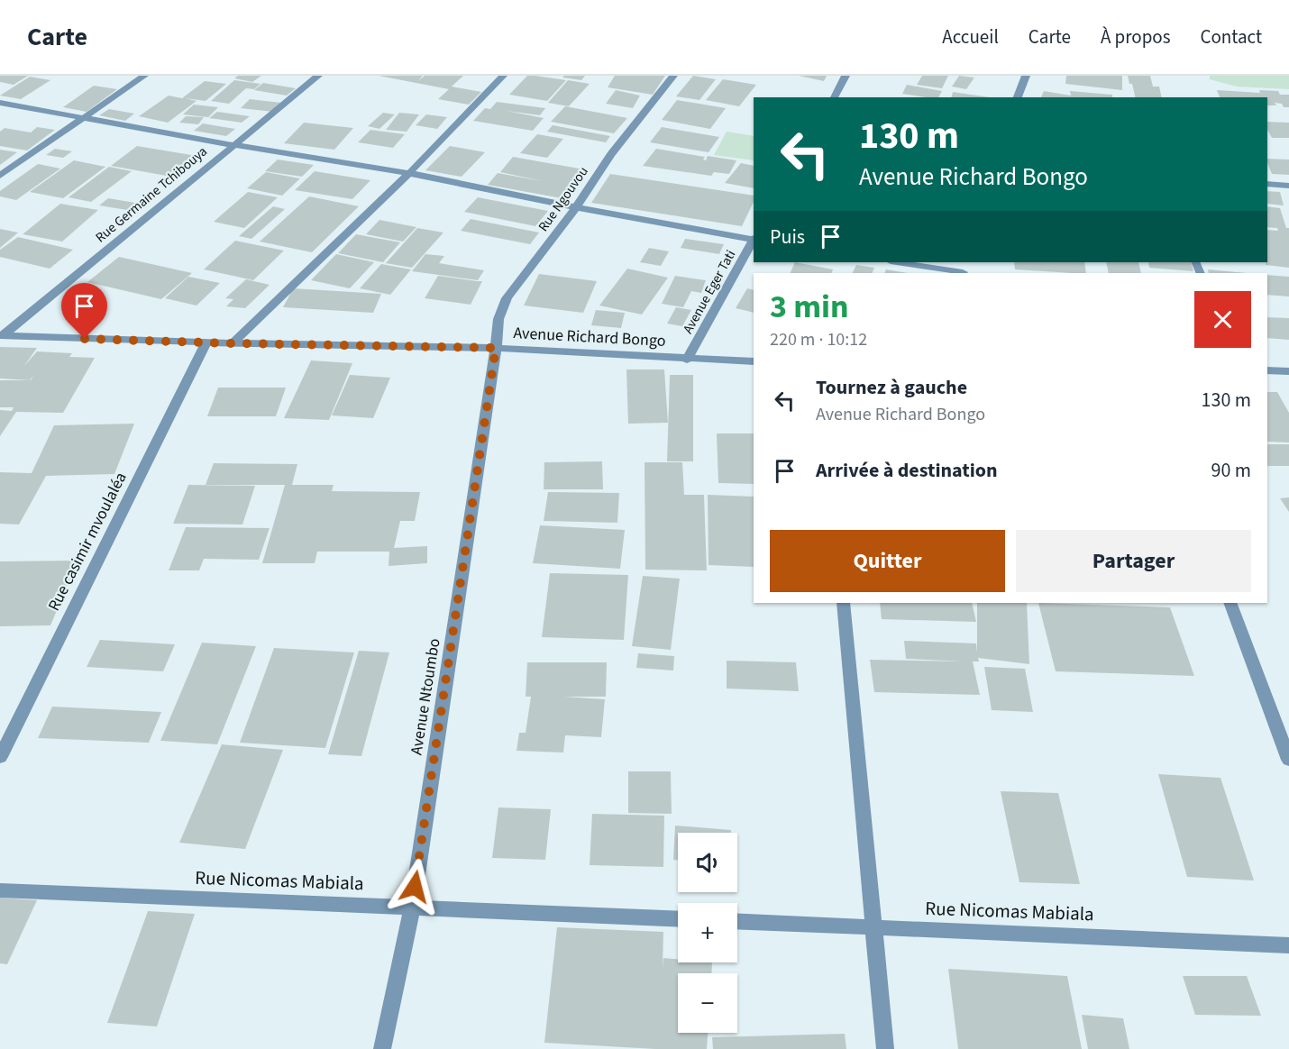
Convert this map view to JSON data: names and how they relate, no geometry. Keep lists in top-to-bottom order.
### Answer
{
  "streets": {
    "street": [
      "Rue Germaine Tchibouya",
      "Rue Ngouvou",
      "Avenue Eger Tati",
      "Avenue Richard Bongo",
      "Rue casimir mvoulaléa",
      "Avenue Ntoumbo",
      "Rue Nicomas Mabiala"
    ]
  },
  "crossings": [
    ["Rue Germaine Tchibouya", "Avenue Richard Bongo"],
    ["Rue Ngouvou", "Avenue Richard Bongo"],
    ["Rue Ngouvou", "Avenue Ntoumbo"],
    ["Avenue Eger Tati", "Avenue Richard Bongo"],
    ["Avenue Richard Bongo", "Rue casimir mvoulaléa"],
    ["Avenue Richard Bongo", "Avenue Ntoumbo"],
    ["Avenue Ntoumbo", "Rue Nicomas Mabiala"]
  ],
  "page": {
    "header": "Carte",
    "nav": [
      "Accueil",
      "Carte",
      "À propos",
      "Contact"
    ],
    "turn": ["130 m", "Avenue Richard Bongo"],
    "then": "Puis",
    "heading": ["3 min", "220 m · 10:12"],
    "list": [
      {
        "name": "Tournez à gauche",
        "note": "Avenue Richard Bongo",
        "value": "130 m"
      },
      {
        "name": "Arrivée à destination",
        "value": "90 m"
      }
    ],
    "buttons": ["Quitter", "Partager"],
    "map_buttons": ["+", "−"]
  }
}
